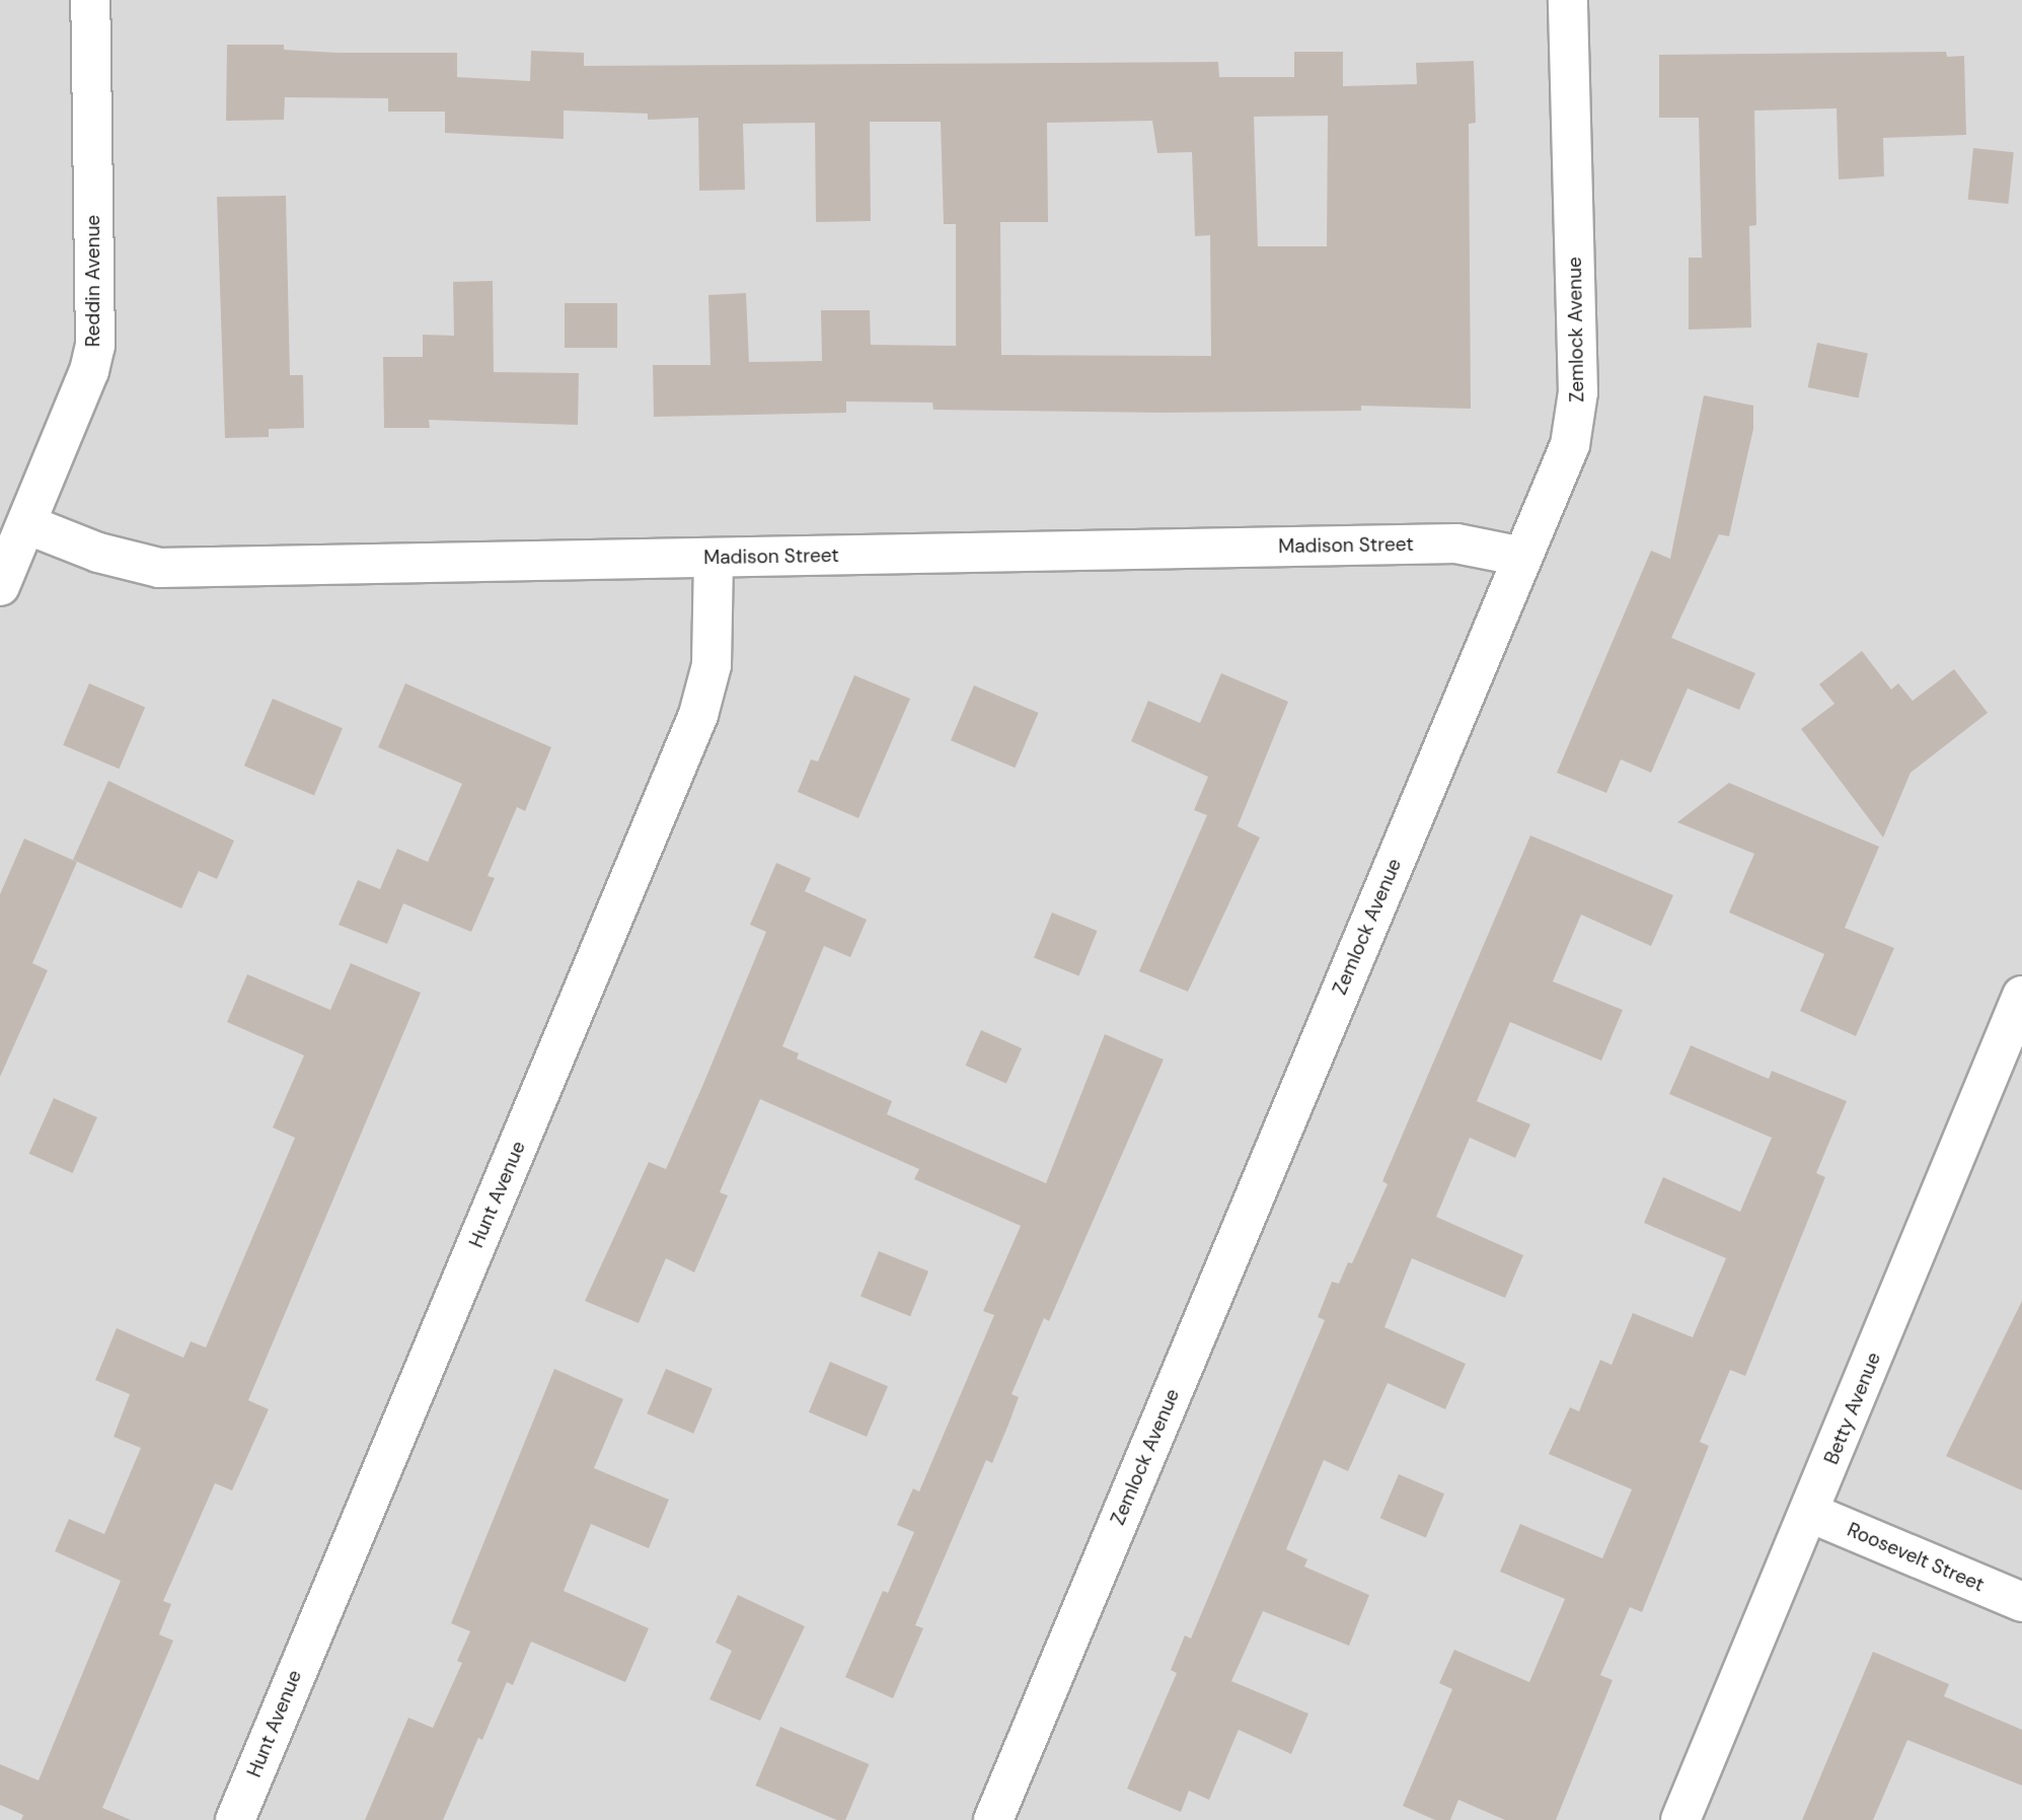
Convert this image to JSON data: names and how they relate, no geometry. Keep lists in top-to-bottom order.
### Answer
{
  "streets": {
    "street": [
      "Reddin Avenue",
      "Zemlock Avenue",
      "Madison Street",
      "Hunt Avenue",
      "Betty Avenue",
      "Roosevelt Street"
    ]
  },
  "crossings": [
    ["Reddin Avenue", "Madison Street"],
    ["Zemlock Avenue", "Madison Street"],
    ["Madison Street", "Hunt Avenue"],
    ["Betty Avenue", "Roosevelt Street"]
  ]
}
